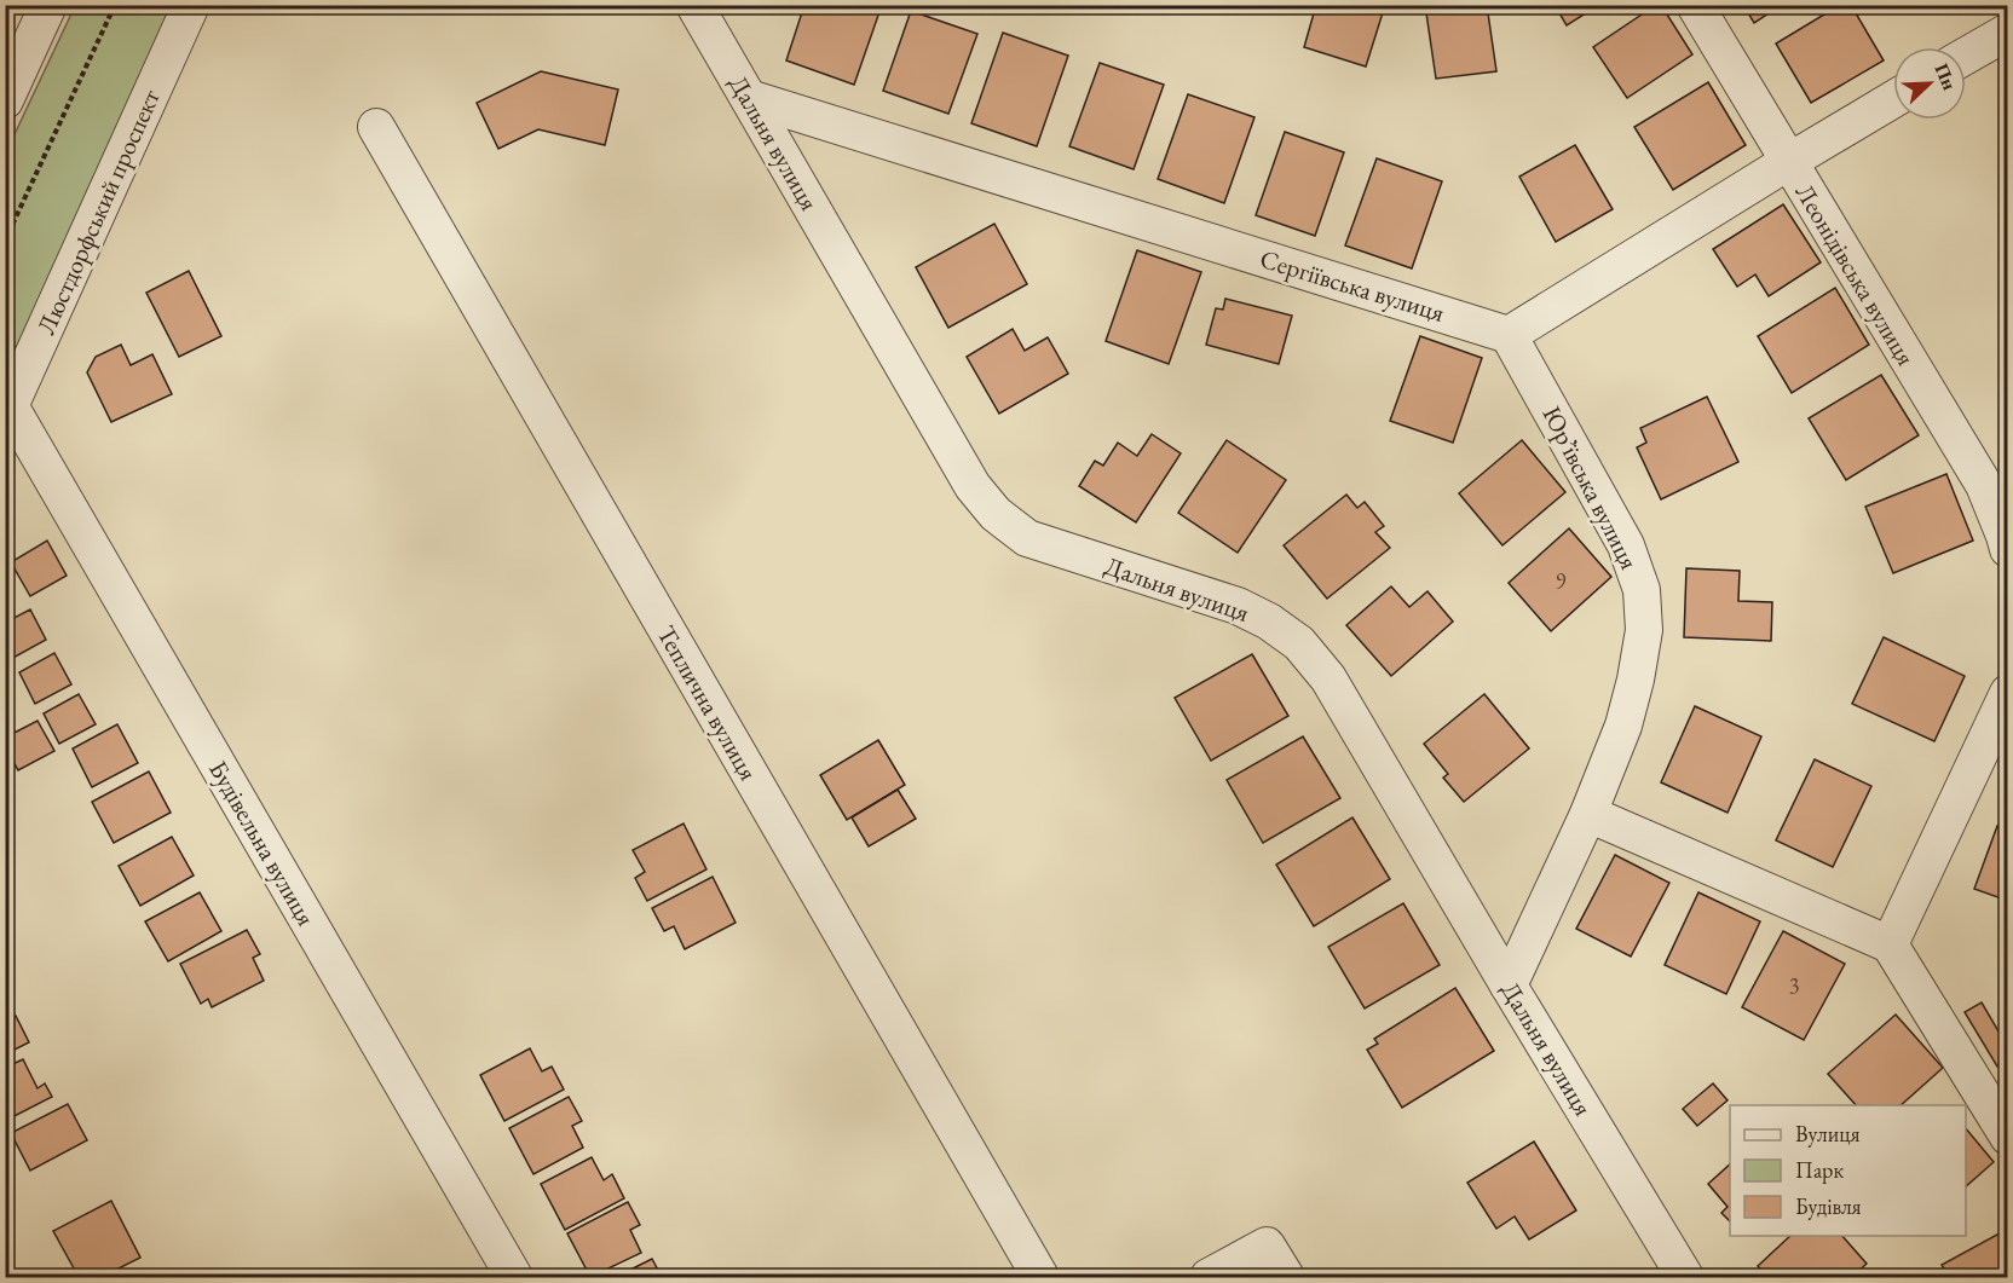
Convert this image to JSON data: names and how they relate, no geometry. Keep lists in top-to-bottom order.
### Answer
{
  "streets": {
    "street": [
      "Дальня вулиця",
      "Люстдорфський проспект",
      "Леонідівська вулиця",
      "Сергіївська вулиця",
      "Юрʼївська вулиця",
      "Теплична вулиця",
      "Будівельна вулиця"
    ]
  },
  "crossings": [
    ["Дальня вулиця", "Сергіївська вулиця"],
    ["Дальня вулиця", "Юрʼївська вулиця"],
    ["Люстдорфський проспект", "Будівельна вулиця"],
    ["Сергіївська вулиця", "Юрʼївська вулиця"]
  ],
  "house_numbers": ["9", "3"],
  "legend": ["Вулиця", "Парк", "Будівля"],
  "north": "top right"
}
